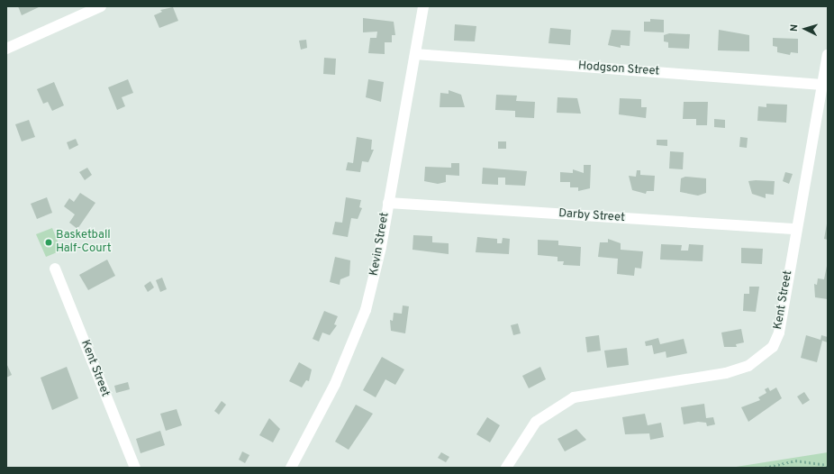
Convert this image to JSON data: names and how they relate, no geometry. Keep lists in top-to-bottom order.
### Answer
{
  "streets": {
    "street": [
      "Hodgson Street",
      "Darby Street",
      "Kevin Street",
      "Kent Street"
    ]
  },
  "crossings": [
    ["Hodgson Street", "Kevin Street"],
    ["Hodgson Street", "Kent Street"],
    ["Darby Street", "Kevin Street"],
    ["Darby Street", "Kent Street"]
  ],
  "places": ["Basketball Half-Court"],
  "north": "left"
}
